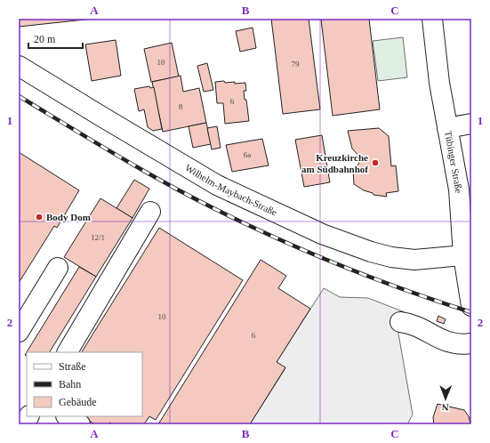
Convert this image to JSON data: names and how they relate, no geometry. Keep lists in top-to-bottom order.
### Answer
{
  "streets": {
    "street": ["Tübinger Straße", "Wilhelm-Maybach-Straße"]
  },
  "crossings": [
    ["Tübinger Straße", "Wilhelm-Maybach-Straße"]
  ],
  "places": ["Kreuzkirche am Südbahnhof", "Body Dom"],
  "house_numbers": [
    "10",
    "79",
    "6",
    "8",
    "6a",
    "12/1",
    "10",
    "6"
  ],
  "legend": ["Straße", "Bahn", "Gebäude"],
  "scale_bar": "20 m",
  "north": "bottom",
  "grid": {
    "columns": ["A", "B", "C"],
    "rows": ["1", "2"]
  }
}
